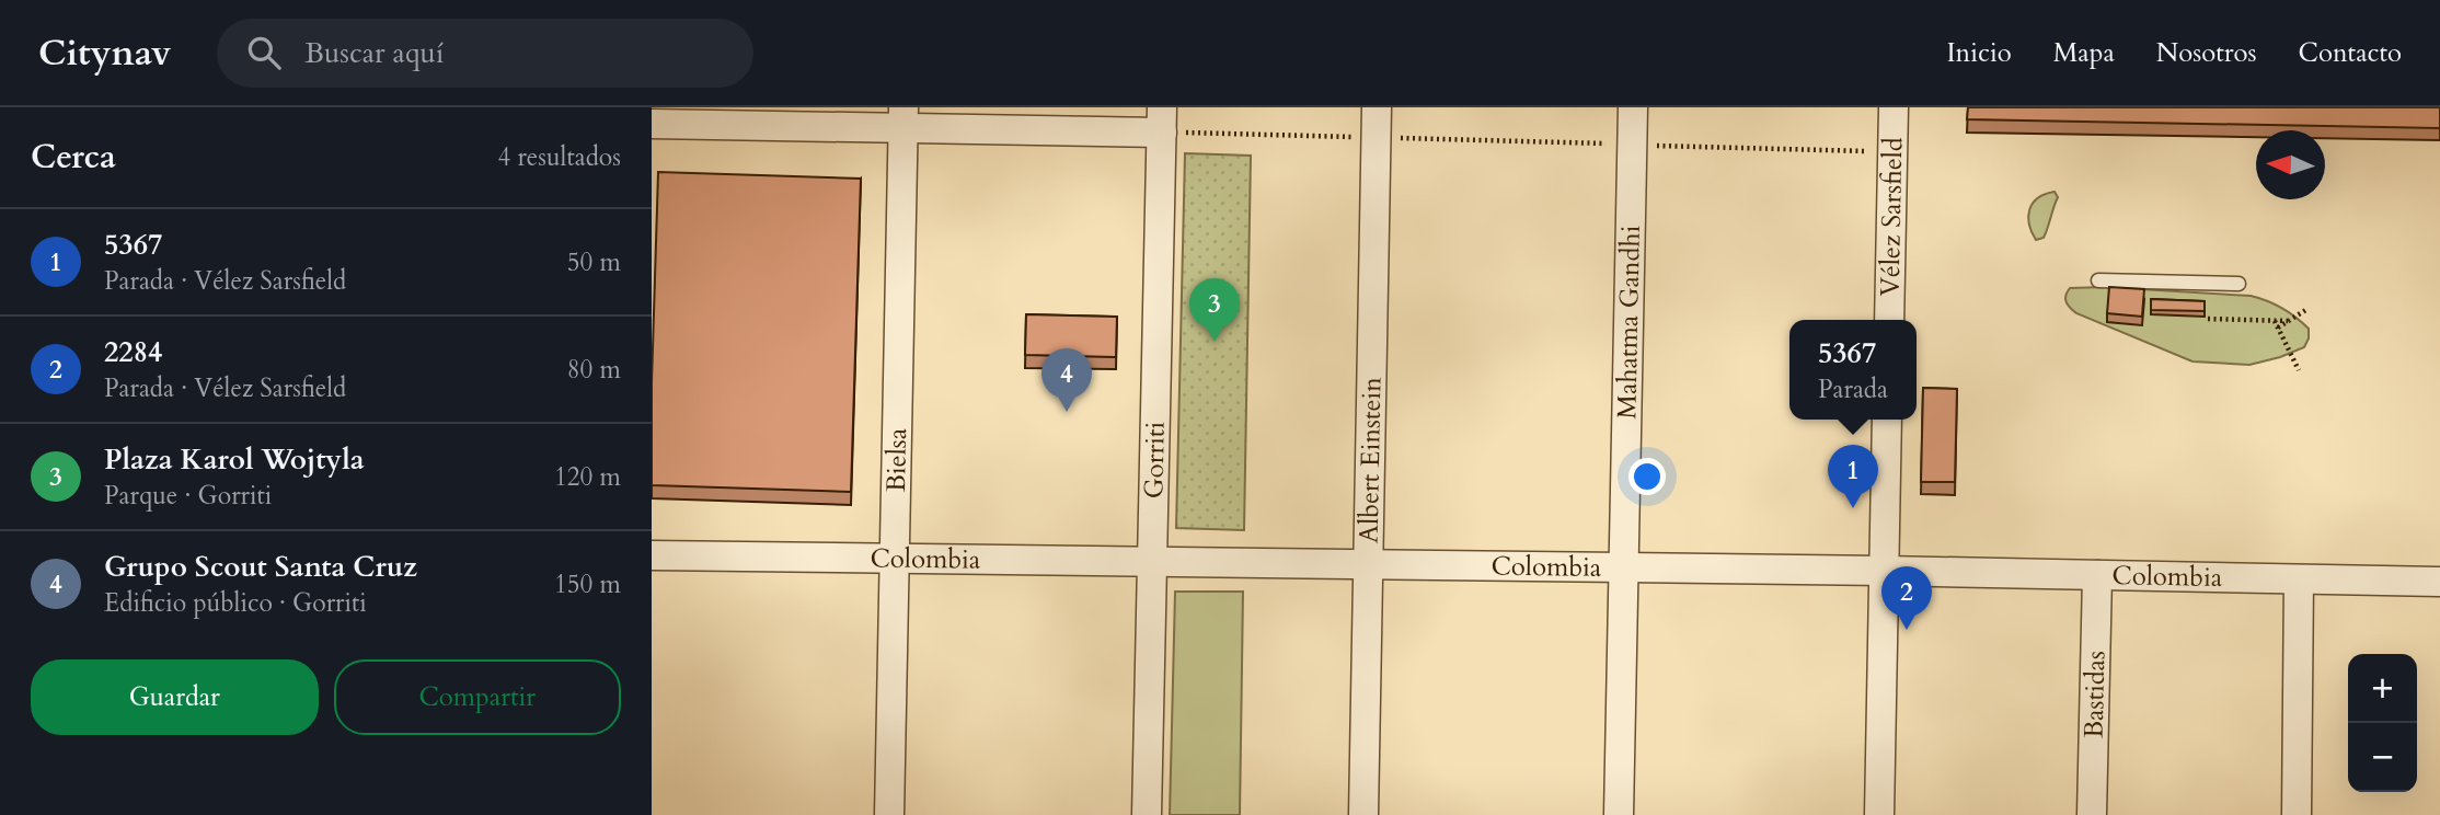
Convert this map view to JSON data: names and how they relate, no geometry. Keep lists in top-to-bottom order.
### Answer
{
  "streets": {
    "street": [
      "Vélez Sarsfield",
      "Mahatma Gandhi",
      "Bielsa",
      "Gorriti",
      "Albert Einstein",
      "Colombia",
      "Bastidas"
    ]
  },
  "crossings": [
    ["Mahatma Gandhi", "Colombia"],
    ["Bielsa", "Colombia"],
    ["Gorriti", "Colombia"],
    ["Albert Einstein", "Colombia"],
    ["Colombia", "Bastidas"]
  ],
  "north": "left",
  "page": {
    "header": "Citynav",
    "search": "Buscar aquí",
    "nav": [
      "Inicio",
      "Mapa",
      "Nosotros",
      "Contacto"
    ],
    "heading": ["Cerca", "4 resultados"],
    "list": [
      {
        "mark": "1",
        "name": "5367",
        "note": "Parada · Vélez Sarsfield",
        "value": "50 m"
      },
      {
        "mark": "2",
        "name": "2284",
        "note": "Parada · Vélez Sarsfield",
        "value": "80 m"
      },
      {
        "mark": "3",
        "name": "Plaza Karol Wojtyla",
        "note": "Parque · Gorriti",
        "value": "120 m"
      },
      {
        "mark": "4",
        "name": "Grupo Scout Santa Cruz",
        "note": "Edificio público · Gorriti",
        "value": "150 m"
      }
    ],
    "pins": [
      "3",
      "4",
      "1",
      "2"
    ],
    "popup": ["5367", "Parada"],
    "buttons": ["Guardar", "Compartir"],
    "map_buttons": ["+", "−"]
  }
}
